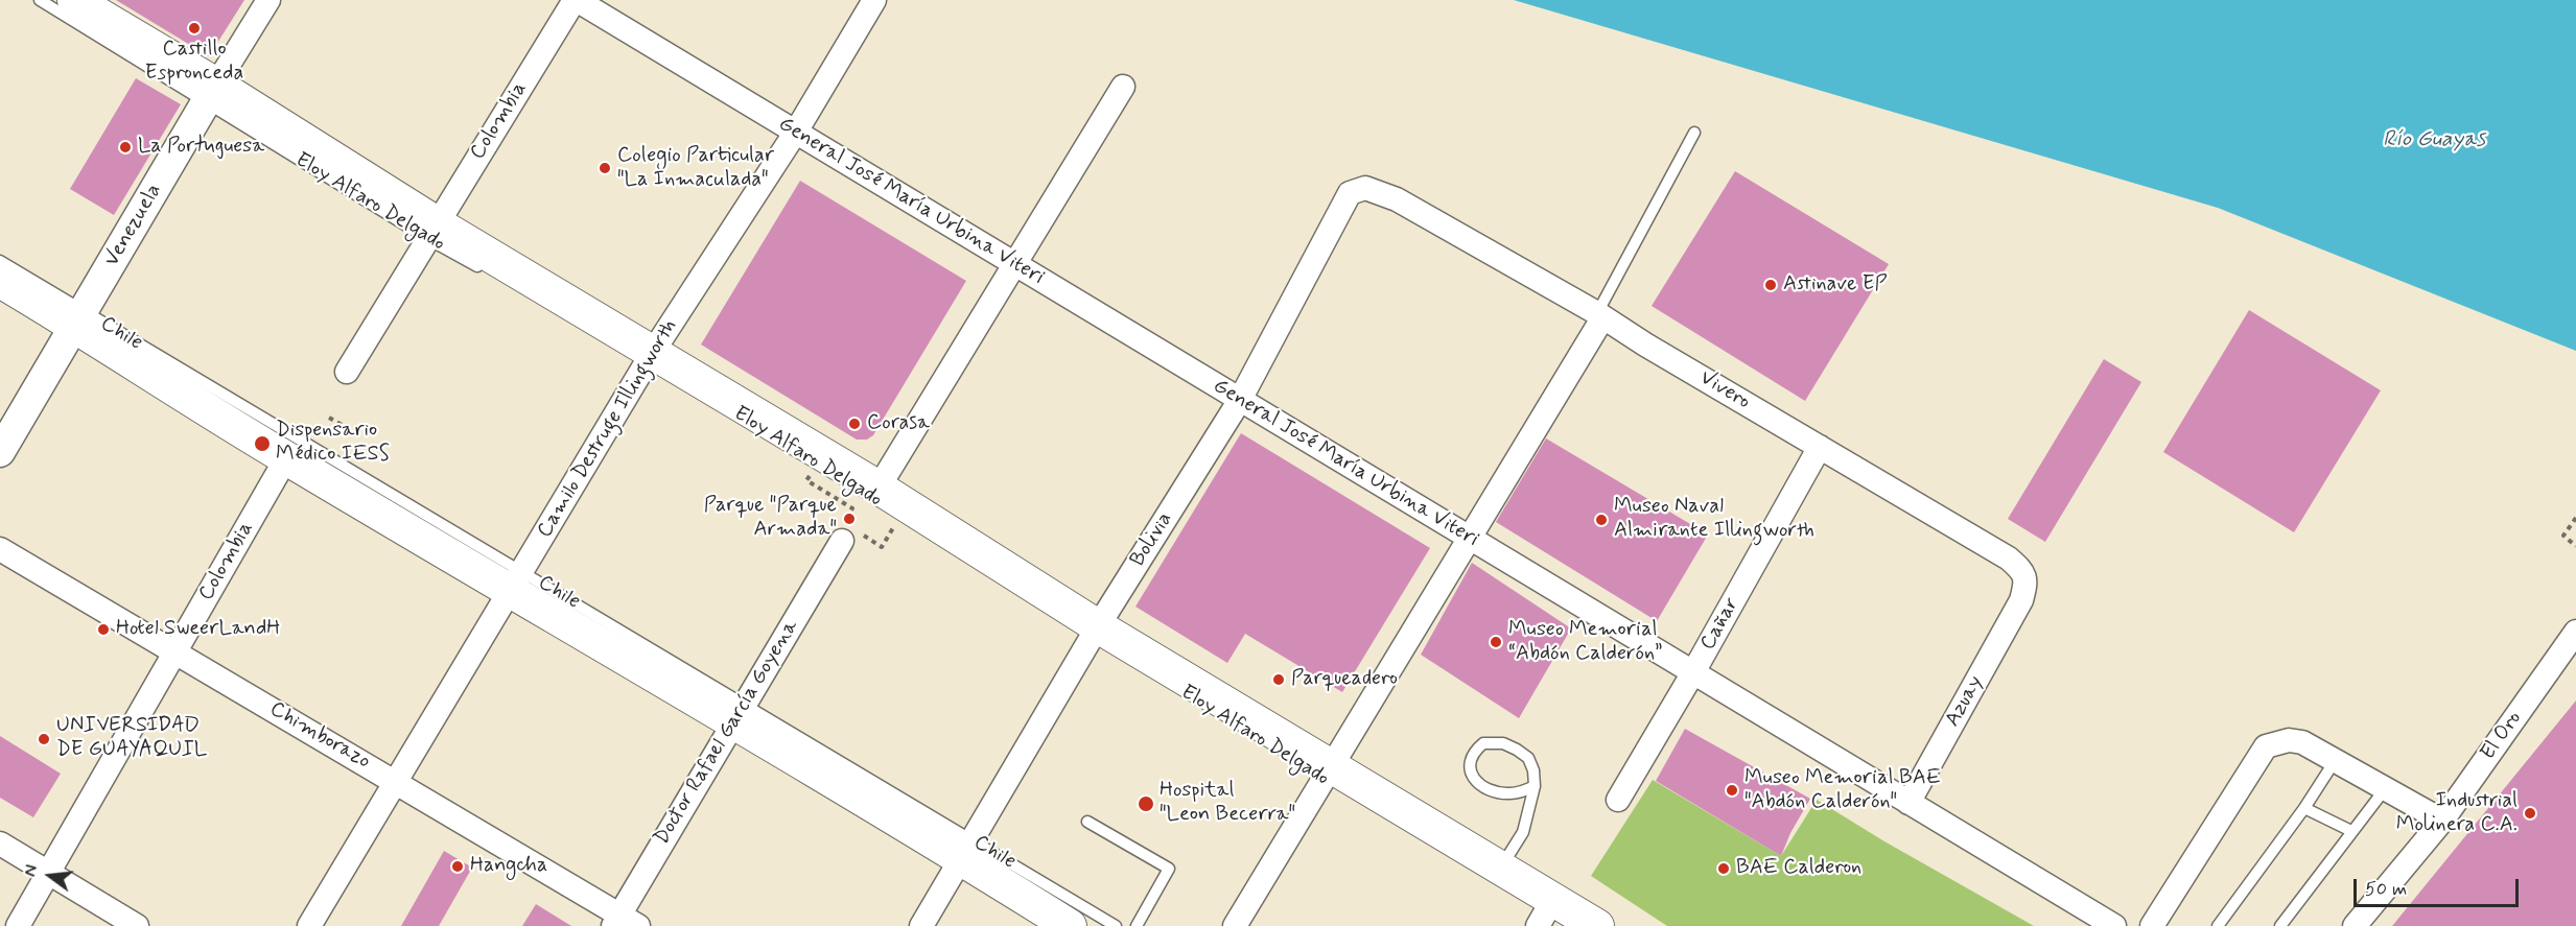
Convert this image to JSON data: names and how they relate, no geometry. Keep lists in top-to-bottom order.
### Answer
{
  "streets": {
    "main road": ["Eloy Alfaro Delgado", "Chile"],
    "street": [
      "Colombia",
      "General José María Urbina Viteri",
      "Venezuela",
      "Vivero",
      "Camilo Destruge Illingworth",
      "Bolivia",
      "Cañar",
      "Azuay",
      "Doctor Rafael García Goyena",
      "Chimborazo",
      "El Oro"
    ]
  },
  "crossings": [
    ["Colombia", "General José María Urbina Viteri"],
    ["Colombia", "Eloy Alfaro Delgado"],
    ["Colombia", "Chile"],
    ["Colombia", "Chimborazo"],
    ["General José María Urbina Viteri", "Camilo Destruge Illingworth"],
    ["General José María Urbina Viteri", "Bolivia"],
    ["General José María Urbina Viteri", "Cañar"],
    ["General José María Urbina Viteri", "Azuay"],
    ["Eloy Alfaro Delgado", "Venezuela"],
    ["Eloy Alfaro Delgado", "Camilo Destruge Illingworth"],
    ["Eloy Alfaro Delgado", "Bolivia"],
    ["Venezuela", "Chile"],
    ["Chile", "Camilo Destruge Illingworth"],
    ["Chile", "Bolivia"],
    ["Chile", "Doctor Rafael García Goyena"],
    ["Vivero", "Bolivia"],
    ["Vivero", "Cañar"],
    ["Vivero", "Azuay"],
    ["Camilo Destruge Illingworth", "Chimborazo"],
    ["Doctor Rafael García Goyena", "Chimborazo"]
  ],
  "water": ["Río Guayas"],
  "places": [
    "Castillo Espronceda",
    "La Portuguesa",
    "Colegio Particular \"La Inmaculada\"",
    "Astinave EP",
    "Corasa",
    "Dispensario Médico IESS",
    "Parque \"Parque Armada\"",
    "Museo Naval Almirante Illingworth",
    "Hotel SweerLandH",
    "Museo Memorial “Abdón Calderón”",
    "Parqueadero",
    "UNIVERSIDAD DE GUAYAQUIL",
    "Museo Memorial BAE \"Abdón Calderón\"",
    "Hospital \"Leon Becerra\"",
    "Industrial Molinera C.A.",
    "Hangcha",
    "BAE Calderon"
  ],
  "scale_bar": "50 m",
  "north": "left"
}
